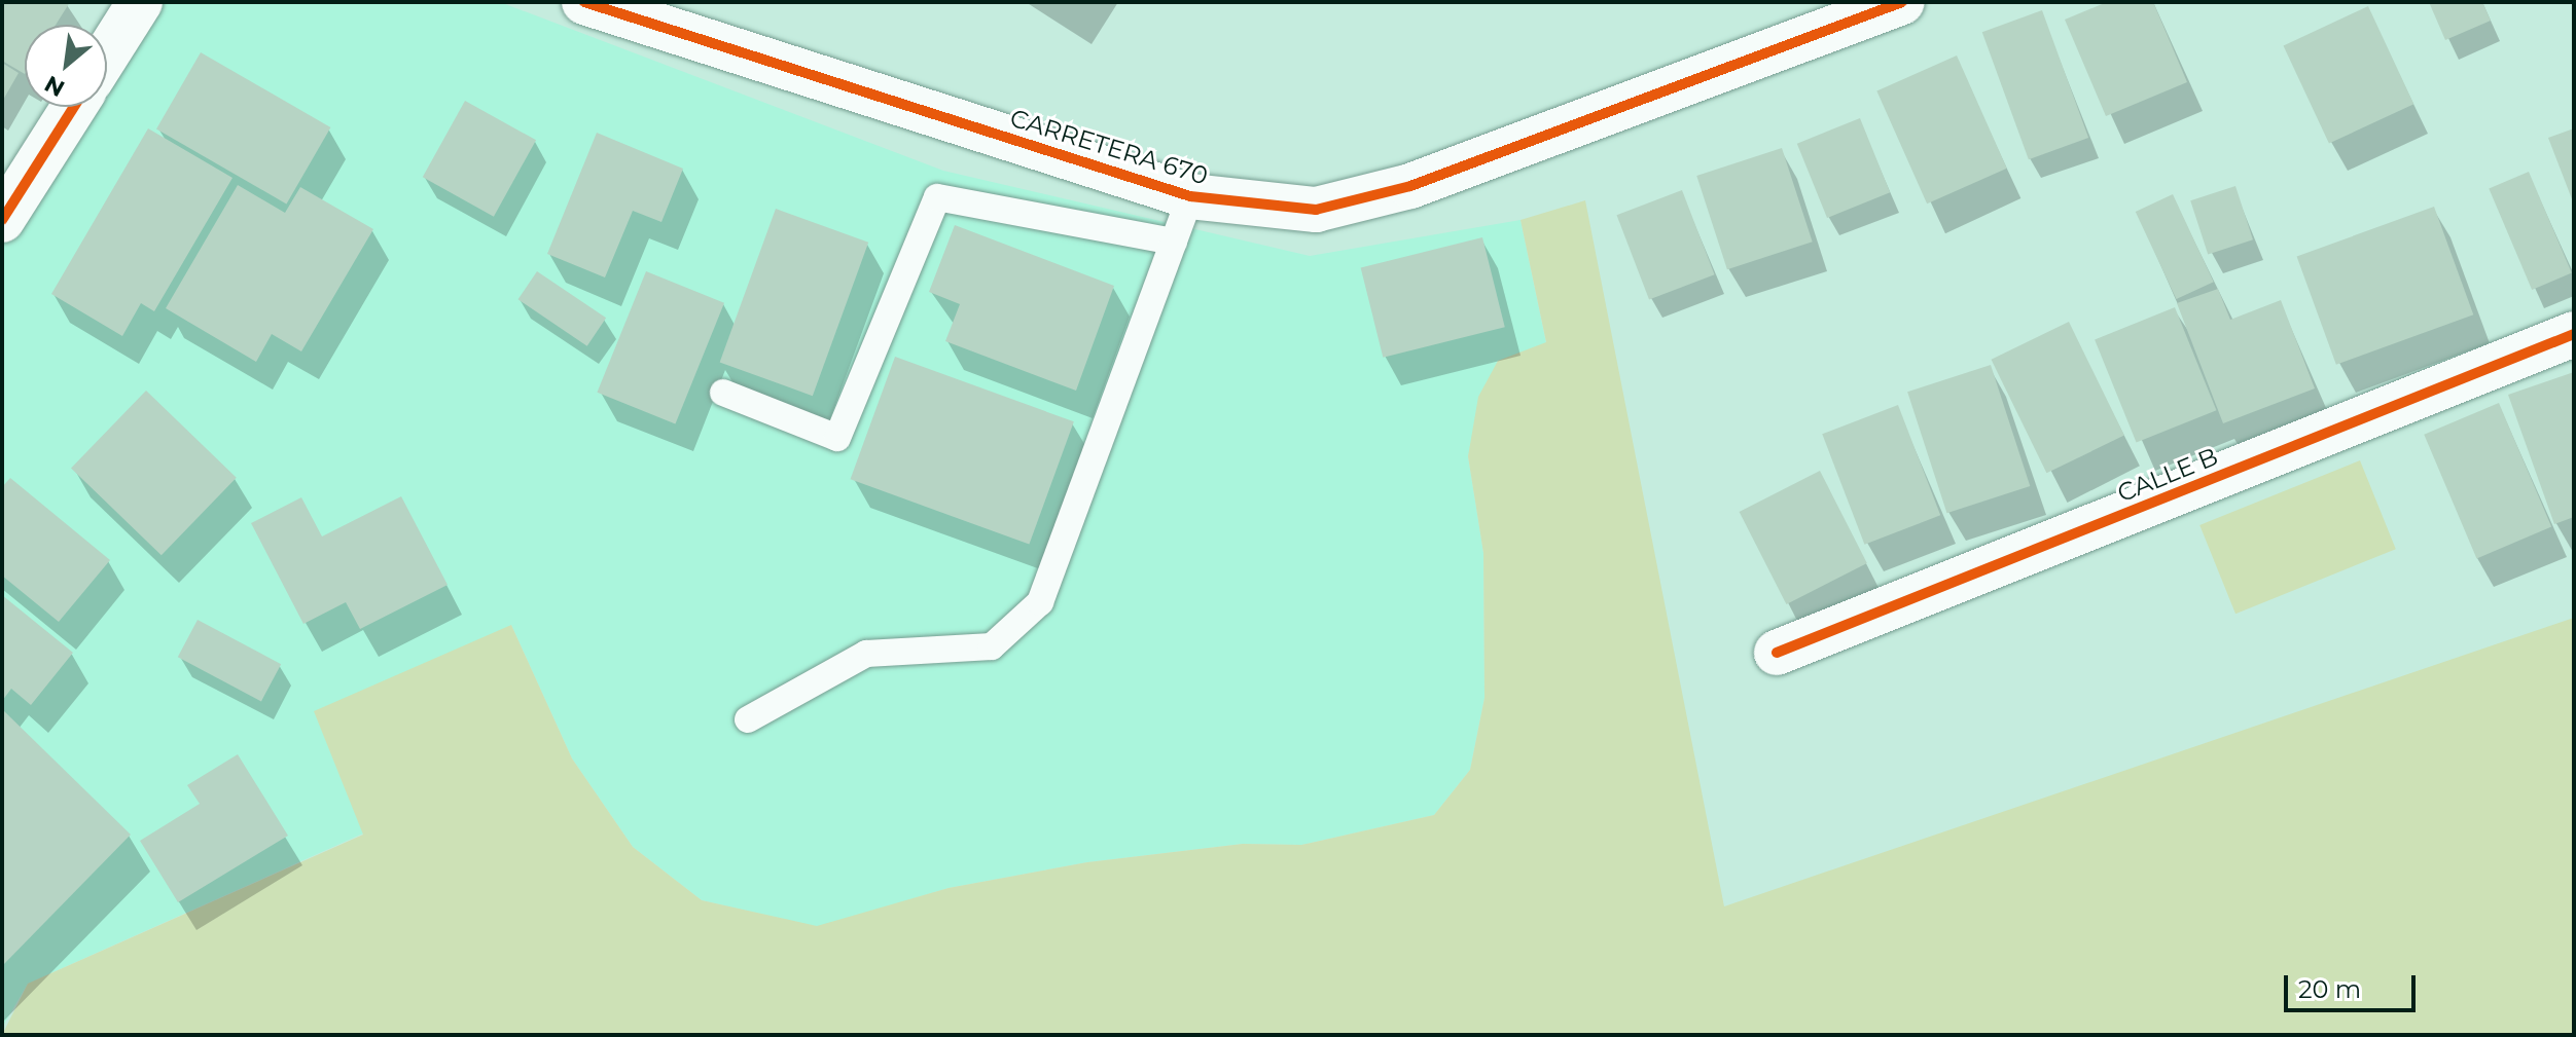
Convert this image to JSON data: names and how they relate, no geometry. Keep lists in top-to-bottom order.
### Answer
{
  "streets": {
    "street": ["CARRETERA 670", "CALLE B"]
  },
  "scale_bar": "20 m",
  "north": "bottom left"
}
